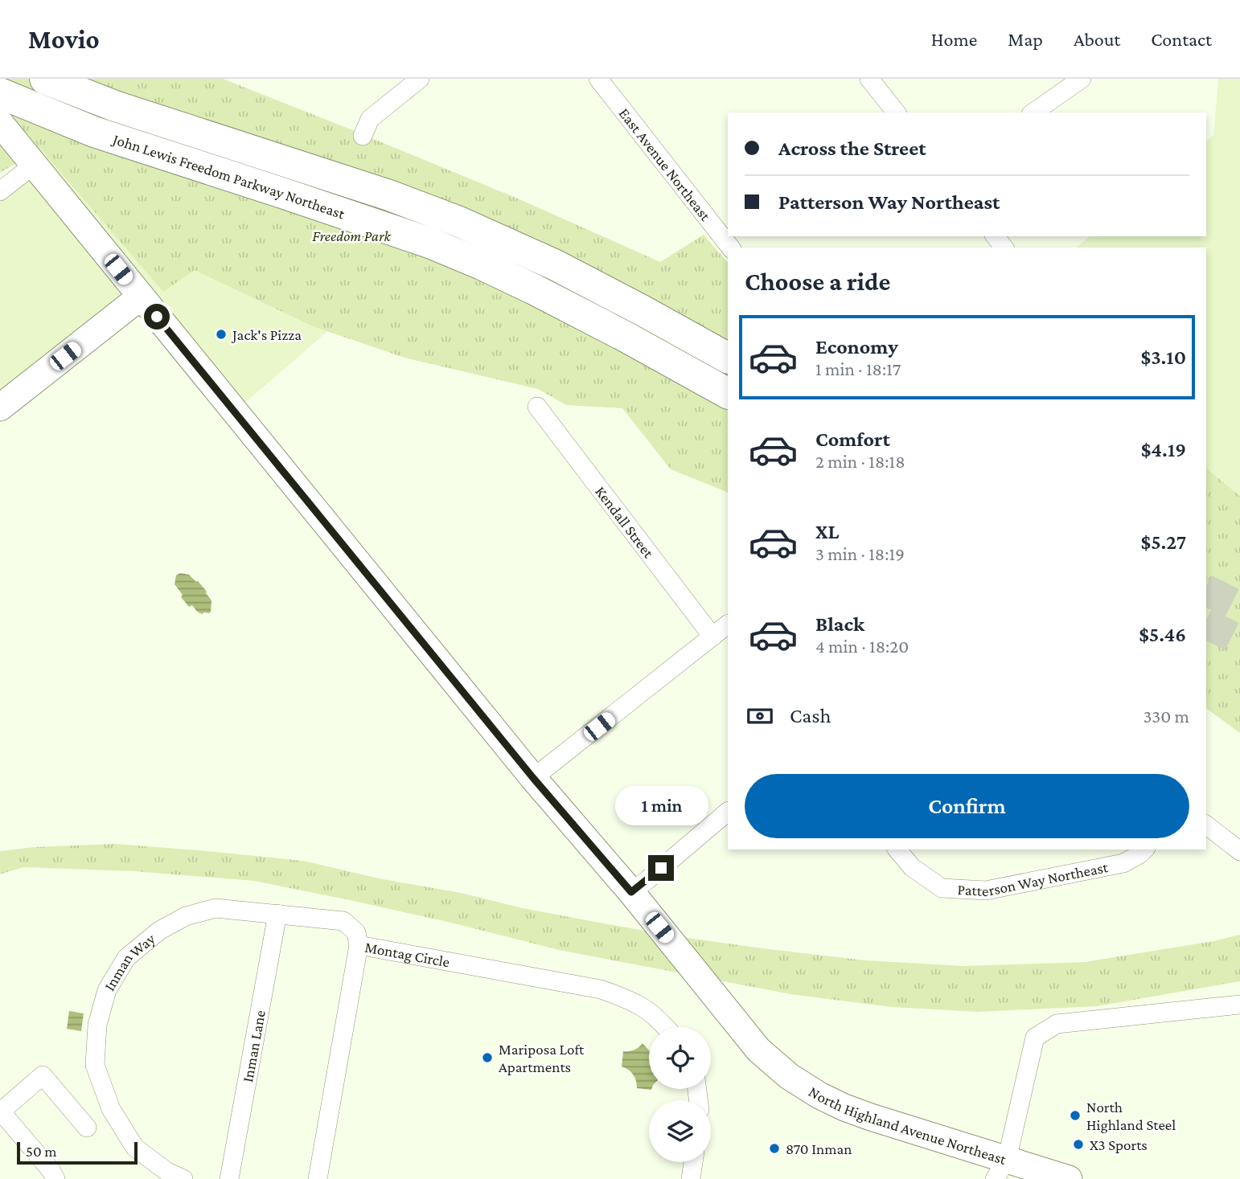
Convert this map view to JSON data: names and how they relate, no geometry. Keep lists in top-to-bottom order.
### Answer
{
  "streets": {
    "highway": ["John Lewis Freedom Parkway Northeast"],
    "main road": ["North Highland Avenue Northeast"],
    "street": [
      "East Avenue Northeast",
      "Kendall Street",
      "Patterson Way Northeast",
      "Montag Circle",
      "Inman Way",
      "Inman Lane"
    ]
  },
  "crossings": [
    ["Montag Circle", "Inman Way"],
    ["Inman Way", "Inman Lane"]
  ],
  "parks": ["Freedom Park"],
  "places": [
    "Jack's Pizza",
    "Mariposa Loft Apartments",
    "North Highland Steel",
    "X3 Sports",
    "870 Inman"
  ],
  "scale_bar": "50 m",
  "page": {
    "header": "Movio",
    "nav": [
      "Home",
      "Map",
      "About",
      "Contact"
    ],
    "banner": ["Across the Street", "Patterson Way Northeast"],
    "heading": "Choose a ride",
    "list": [
      {
        "name": "Economy",
        "note": "1 min · 18:17",
        "value": "$3.10"
      },
      {
        "name": "Comfort",
        "note": "2 min · 18:18",
        "value": "$4.19"
      },
      {
        "name": "XL",
        "note": "3 min · 18:19",
        "value": "$5.27"
      },
      {
        "name": "Black",
        "note": "4 min · 18:20",
        "value": "$5.46"
      }
    ],
    "pay": ["Cash", "330 m"],
    "buttons": "Confirm",
    "bubble": "1 min",
    "scale": "50 m"
  }
}
